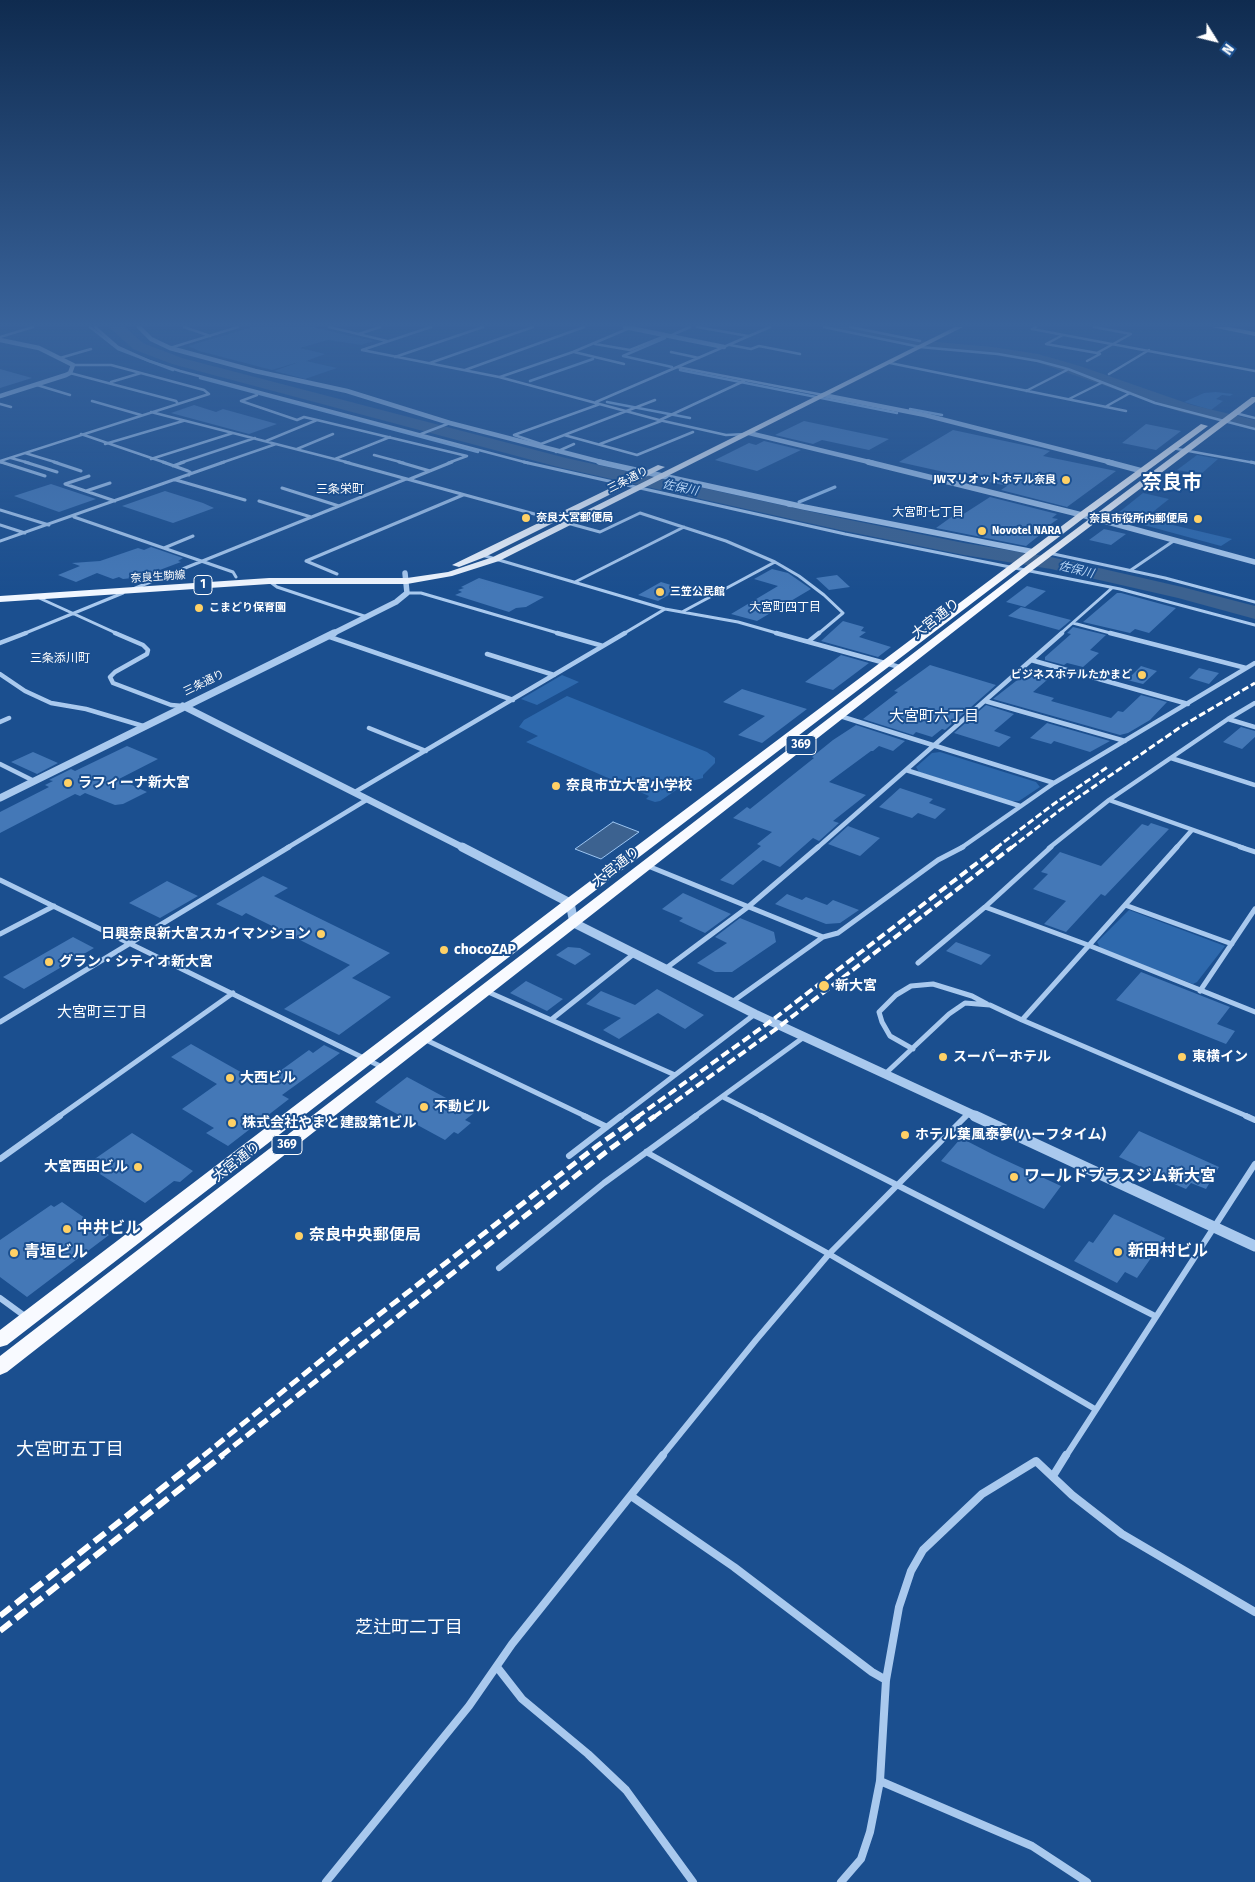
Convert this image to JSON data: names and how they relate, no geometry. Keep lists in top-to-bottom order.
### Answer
{
  "streets": {
    "highway": ["大宮通り", "369"],
    "main road": ["三条通り", "奈良生駒線", "1"]
  },
  "crossings": [
    ["三条通り", "奈良生駒線"]
  ],
  "districts": [
    "奈良市",
    "三条栄町",
    "大宮町七丁目",
    "大宮町四丁目",
    "三条添川町",
    "大宮町六丁目",
    "大宮町三丁目",
    "大宮町五丁目",
    "芝辻町二丁目"
  ],
  "water": ["佐保川"],
  "places": [
    "JWマリオットホテル奈良",
    "奈良大宮郵便局",
    "奈良市役所内郵便局",
    "Novotel NARA",
    "三笠公民館",
    "こまどり保育園",
    "ビジネスホテルたかまど",
    "ラフィーナ新大宮",
    "奈良市立大宮小学校",
    "日興奈良新大宮スカイマンション",
    "chocoZAP",
    "グラン・シティオ新大宮",
    "新大宮",
    "スーパーホテル",
    "東横イン",
    "大西ビル",
    "不動ビル",
    "株式会社やまと建設第1ビル",
    "ホテル葉風泰夢(ハーフタイム)",
    "大宮西田ビル",
    "ワールドプラスジム新大宮",
    "中井ビル",
    "奈良中央郵便局",
    "新田村ビル",
    "青垣ビル"
  ],
  "north": "bottom right"
}
